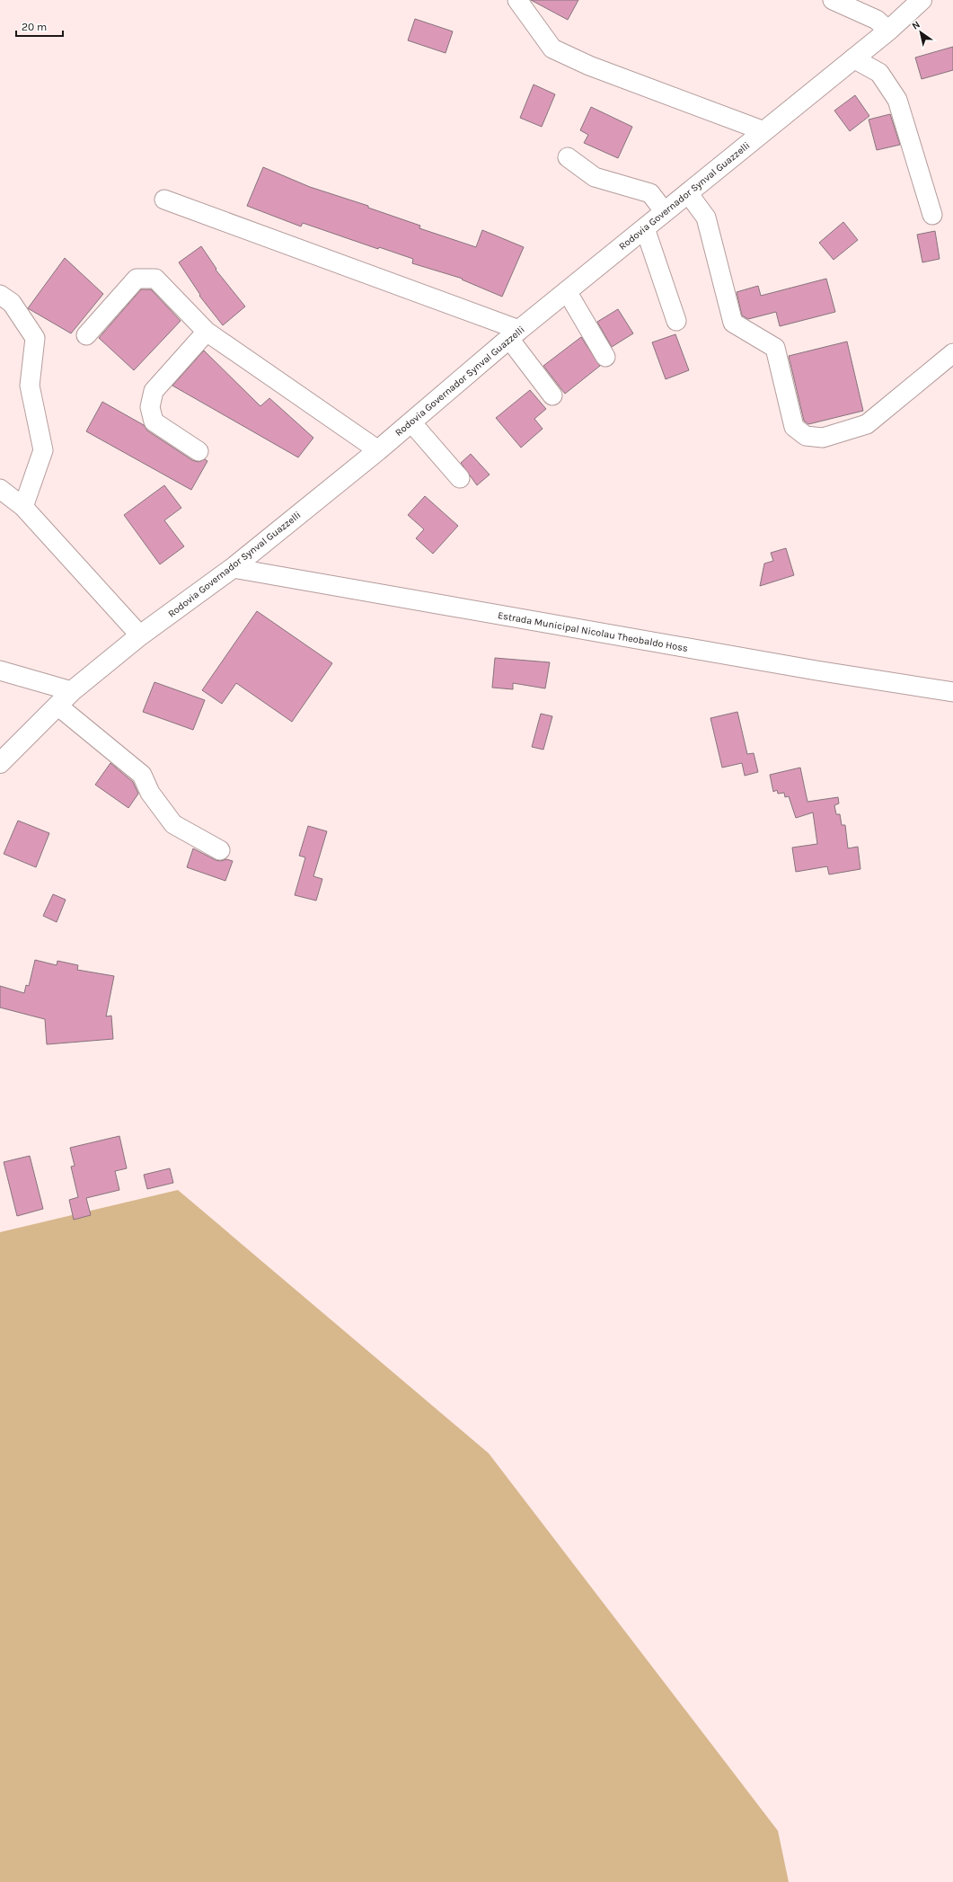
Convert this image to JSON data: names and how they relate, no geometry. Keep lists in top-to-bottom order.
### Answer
{
  "streets": {
    "main road": ["Rodovia Governador Synval Guazzelli"],
    "street": ["Estrada Municipal Nicolau Theobaldo Hoss"]
  },
  "crossings": [
    ["Rodovia Governador Synval Guazzelli", "Estrada Municipal Nicolau Theobaldo Hoss"]
  ],
  "scale_bar": "20 m",
  "north": "top left"
}
